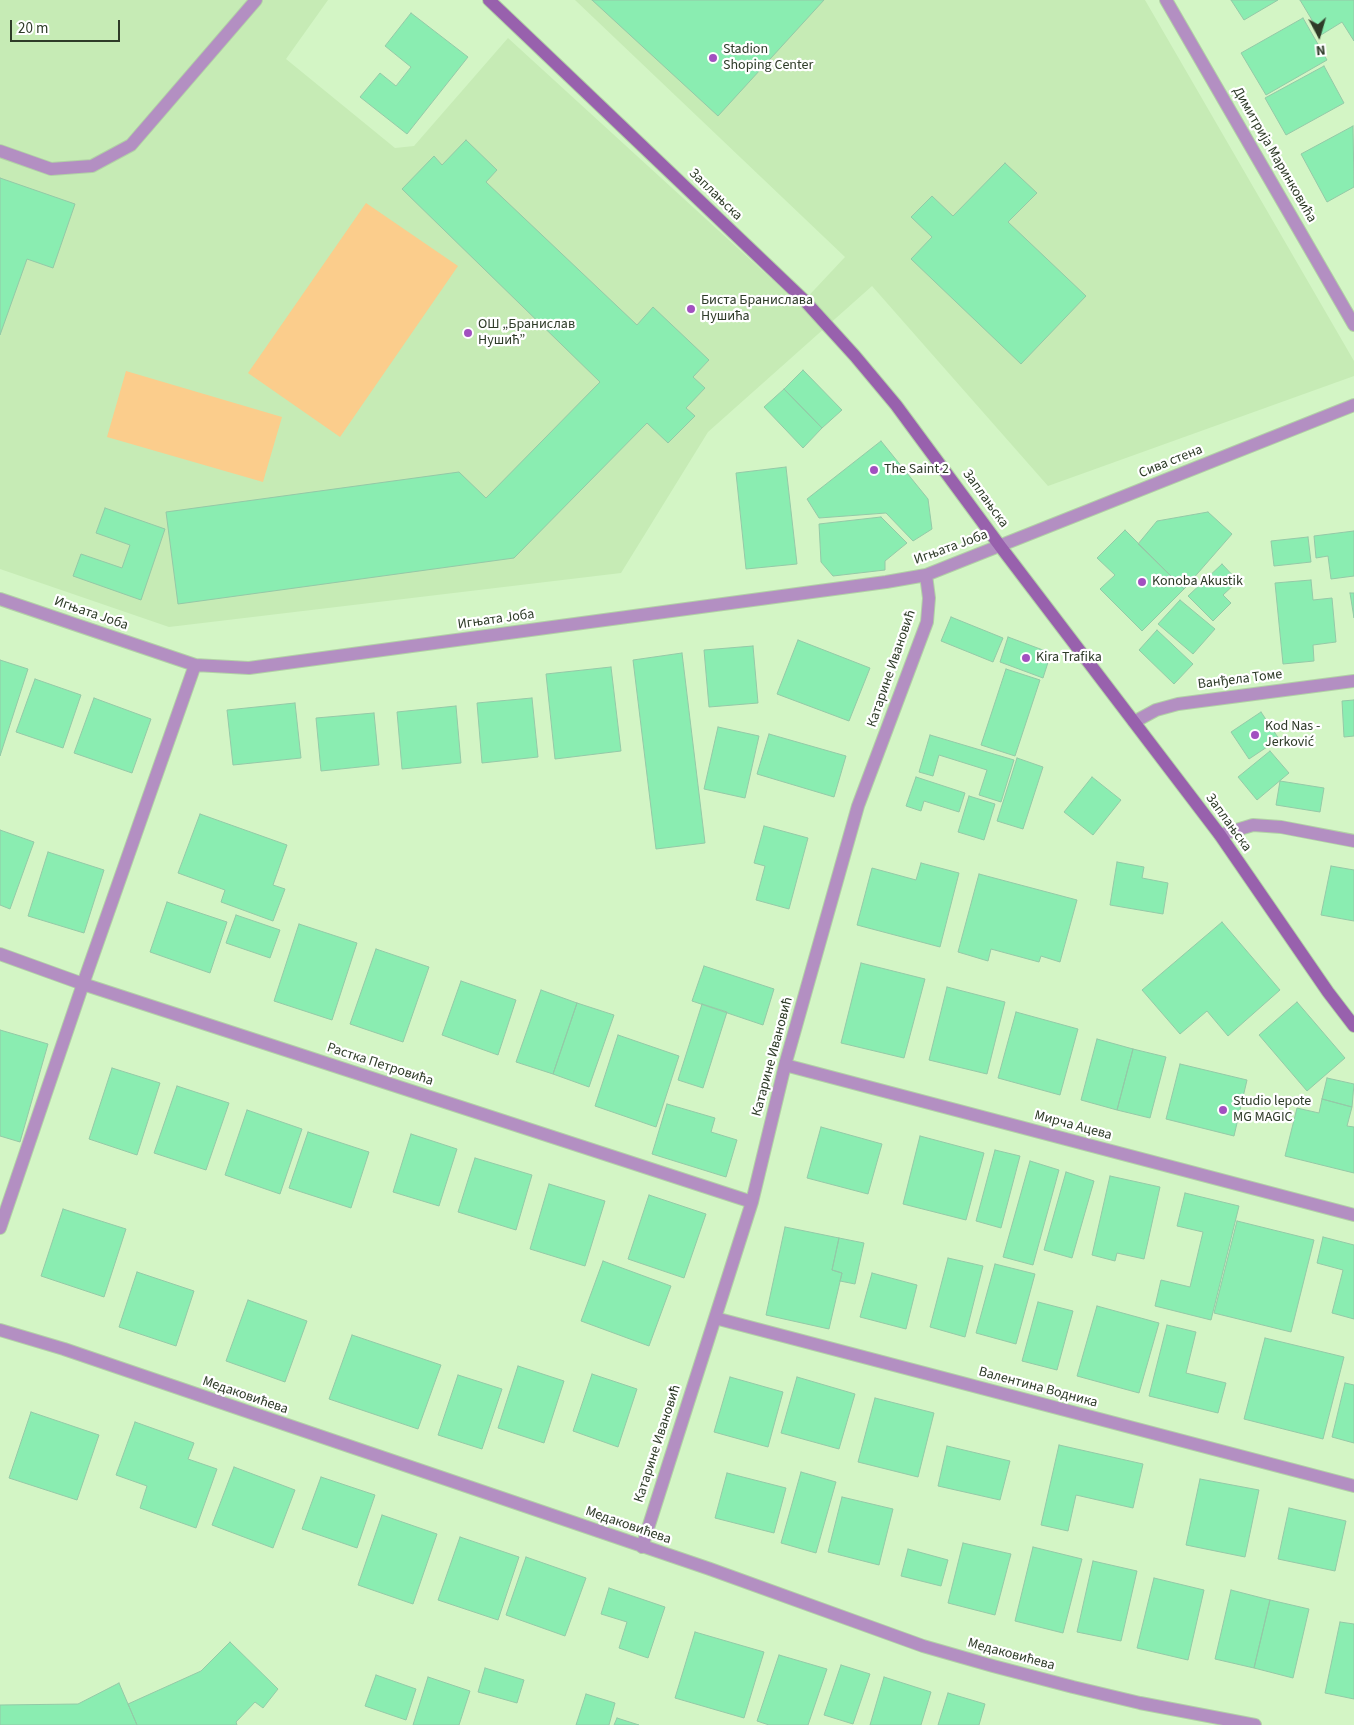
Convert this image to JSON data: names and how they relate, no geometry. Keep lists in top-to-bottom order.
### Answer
{
  "streets": {
    "main road": ["Заплањска"],
    "street": [
      "Димитрија Маринковића",
      "Сива стена",
      "Игњата Јоба",
      "Катарине Ивановић",
      "Ванђела Томе",
      "Растка Петровића",
      "Мирча Ацева",
      "Валентина Водника",
      "Медаковићева"
    ]
  },
  "crossings": [
    ["Заплањска", "Сива стена"],
    ["Заплањска", "Игњата Јоба"],
    ["Заплањска", "Ванђела Томе"],
    ["Сива стена", "Игњата Јоба"],
    ["Игњата Јоба", "Катарине Ивановић"],
    ["Катарине Ивановић", "Растка Петровића"],
    ["Катарине Ивановић", "Мирча Ацева"],
    ["Катарине Ивановић", "Валентина Водника"],
    ["Катарине Ивановић", "Медаковићева"]
  ],
  "places": [
    "Stadion Shoping Center",
    "Биста Бранислава Нушића",
    "ОШ „Бранислав Нушић”",
    "The Saint 2",
    "Konoba Akustik",
    "Kira Trafika",
    "Kod Nas - Jerković",
    "Studio lepote MG MAGIC"
  ],
  "scale_bar": "20 m",
  "north": "bottom"
}
